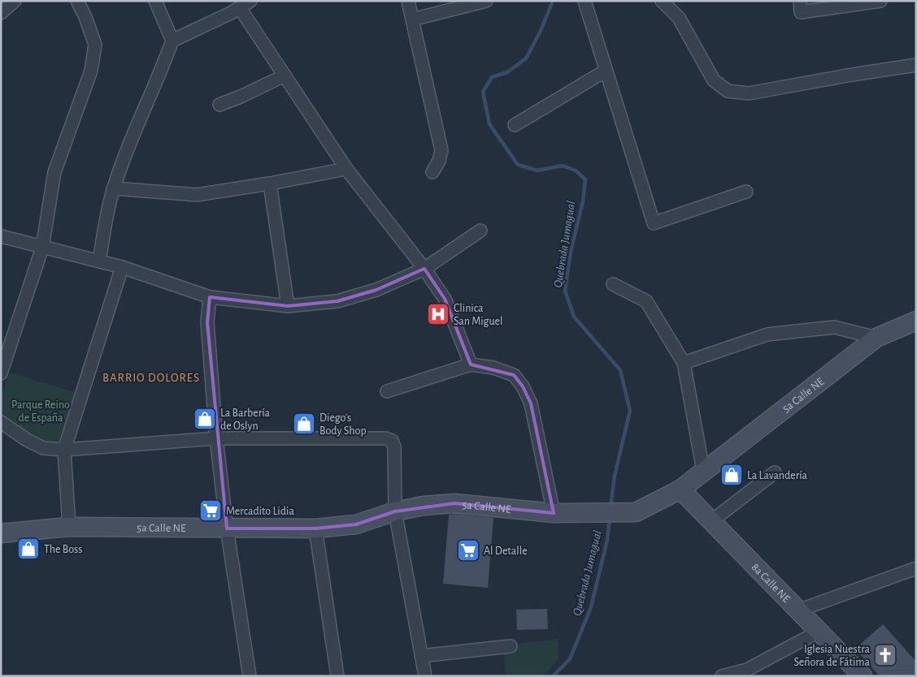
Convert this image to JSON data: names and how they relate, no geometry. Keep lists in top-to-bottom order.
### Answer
{
  "streets": {
    "street": ["5a Calle NE", "8a Calle NE"]
  },
  "crossings": [
    ["5a Calle NE", "8a Calle NE"]
  ],
  "districts": ["BARRIO DOLORES"],
  "water": ["Quebrada Jumagual"],
  "parks": ["Parque Reino de España"],
  "places": {
    "hospital": ["Clinica San Miguel"],
    "shop": [
      "La Barbería de Oslyn",
      "Diego's Body Shop",
      "La Lavandería",
      "The Boss"
    ],
    "supermarket": ["Mercadito Lidia", "Al Detalle"],
    "church": ["Iglesia Nuestra Señora de Fátima"]
  }
}
